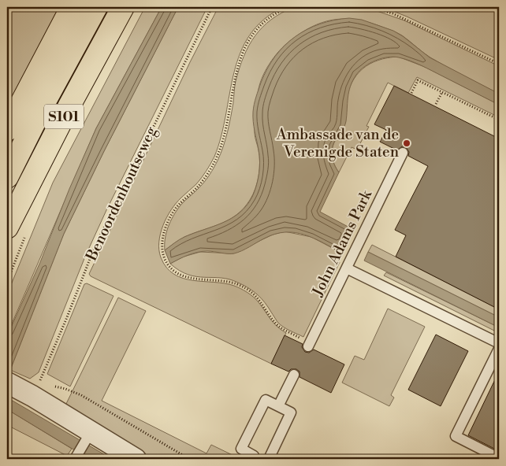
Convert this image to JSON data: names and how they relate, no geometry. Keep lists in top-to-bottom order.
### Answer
{
  "streets": {
    "main road": ["S101"],
    "lane": ["John Adams Park"],
    "path": ["Benoordenhoutseweg"]
  },
  "places": ["Ambassade van de Verenigde Staten"]
}
